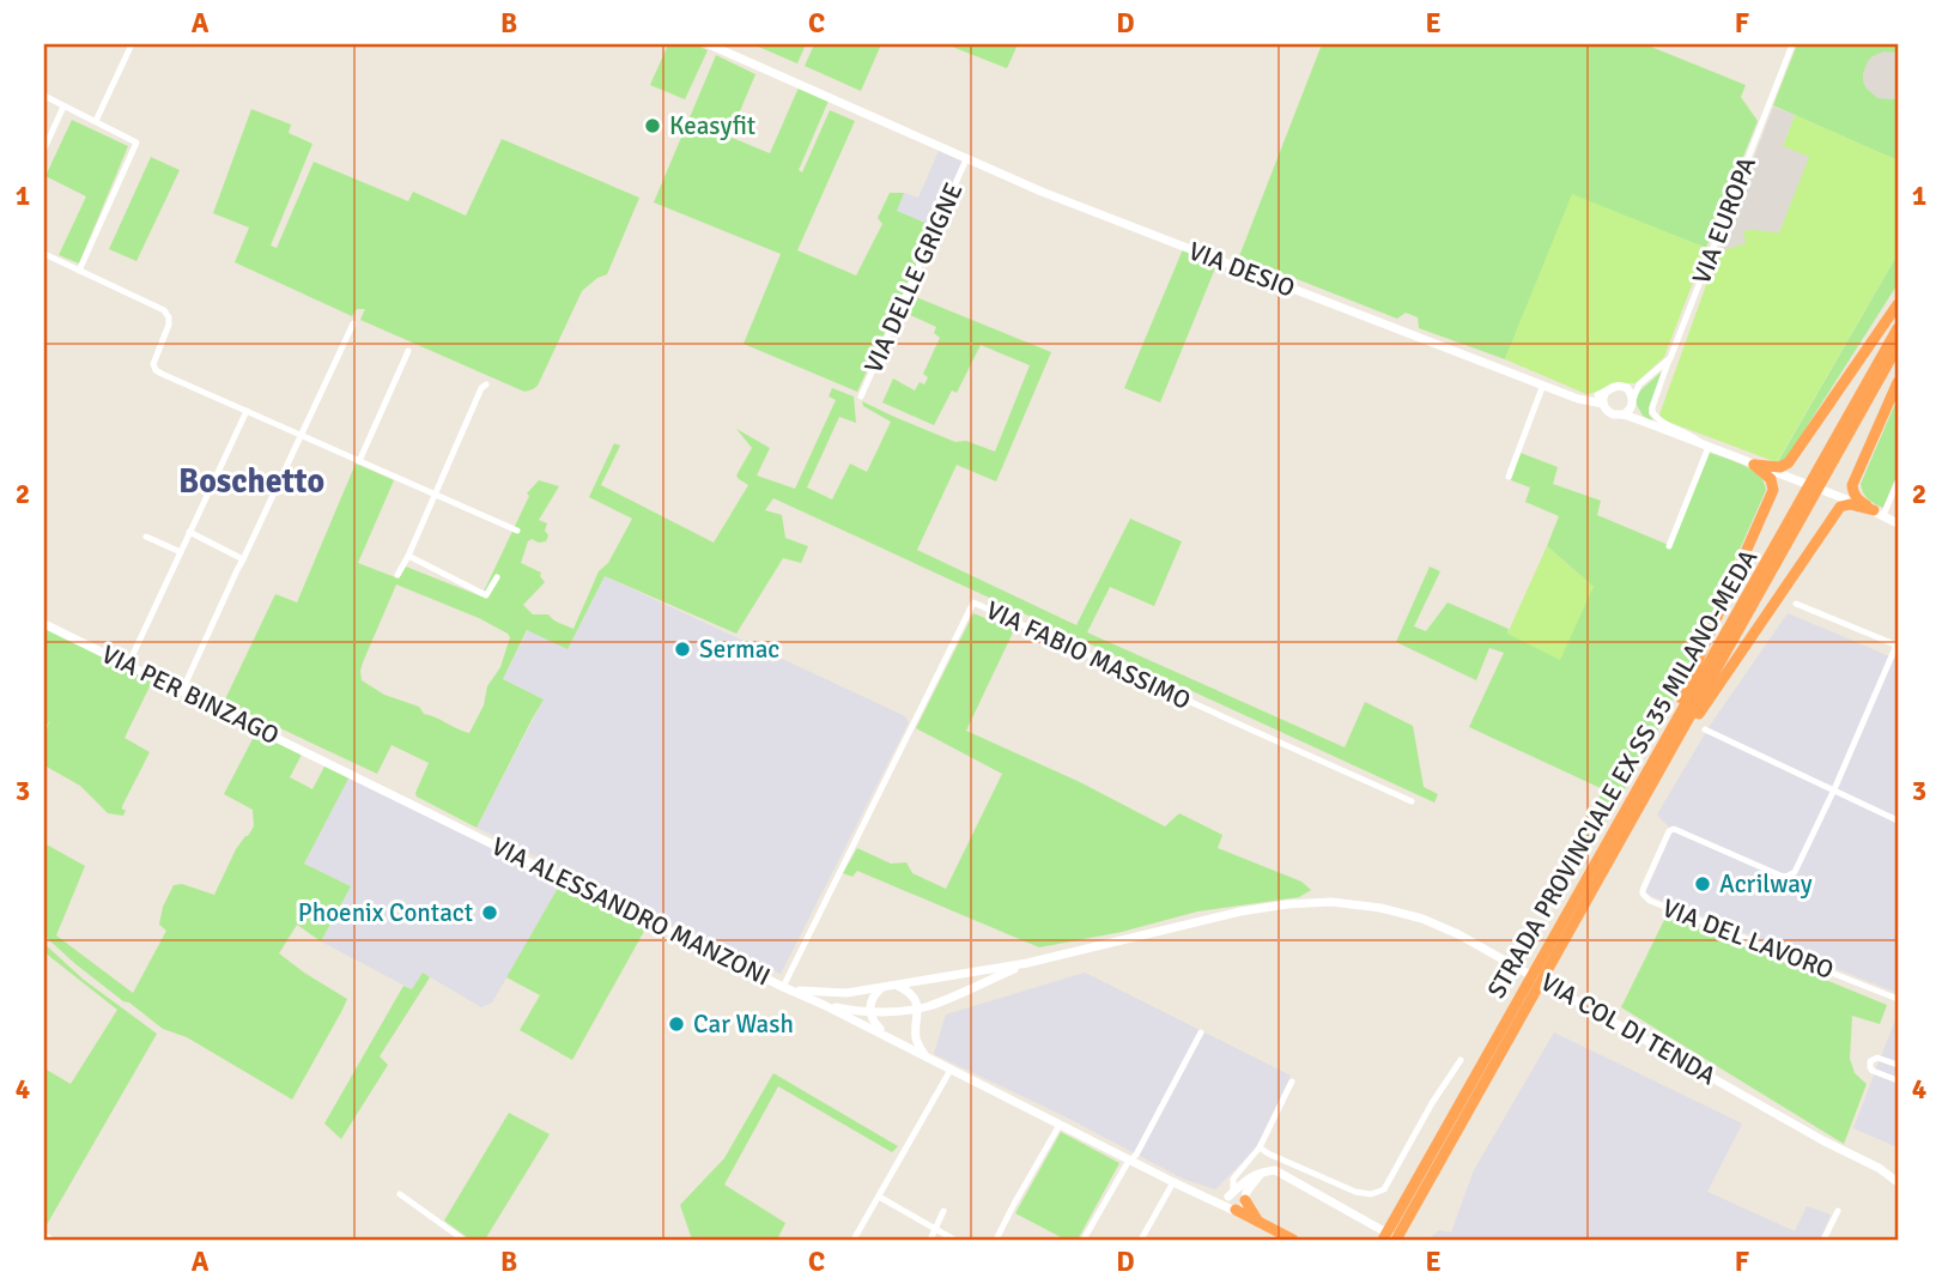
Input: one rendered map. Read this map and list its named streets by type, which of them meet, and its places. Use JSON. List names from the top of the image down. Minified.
{"streets":{"highway":["STRADA PROVINCIALE EX SS 35 MILANO-MEDA"],"main road":["VIA DESIO","VIA PER BINZAGO","VIA ALESSANDRO MANZONI","VIA COL DI TENDA"],"street":["VIA EUROPA","VIA DELLE GRIGNE","VIA FABIO MASSIMO","VIA DEL LAVORO"]},"crossings":[["VIA EUROPA","VIA DESIO"],["VIA DESIO","VIA DELLE GRIGNE"],["VIA FABIO MASSIMO","VIA ALESSANDRO MANZONI"],["VIA FABIO MASSIMO","VIA COL DI TENDA"],["VIA PER BINZAGO","VIA ALESSANDRO MANZONI"],["VIA ALESSANDRO MANZONI","VIA COL DI TENDA"]],"districts":["Boschetto"],"places":["Keasyfit","Sermac","Acrilway","Phoenix Contact","Car Wash"],"grid":{"columns":["A","B","C","D","E","F"],"rows":["1","2","3","4"]}}
